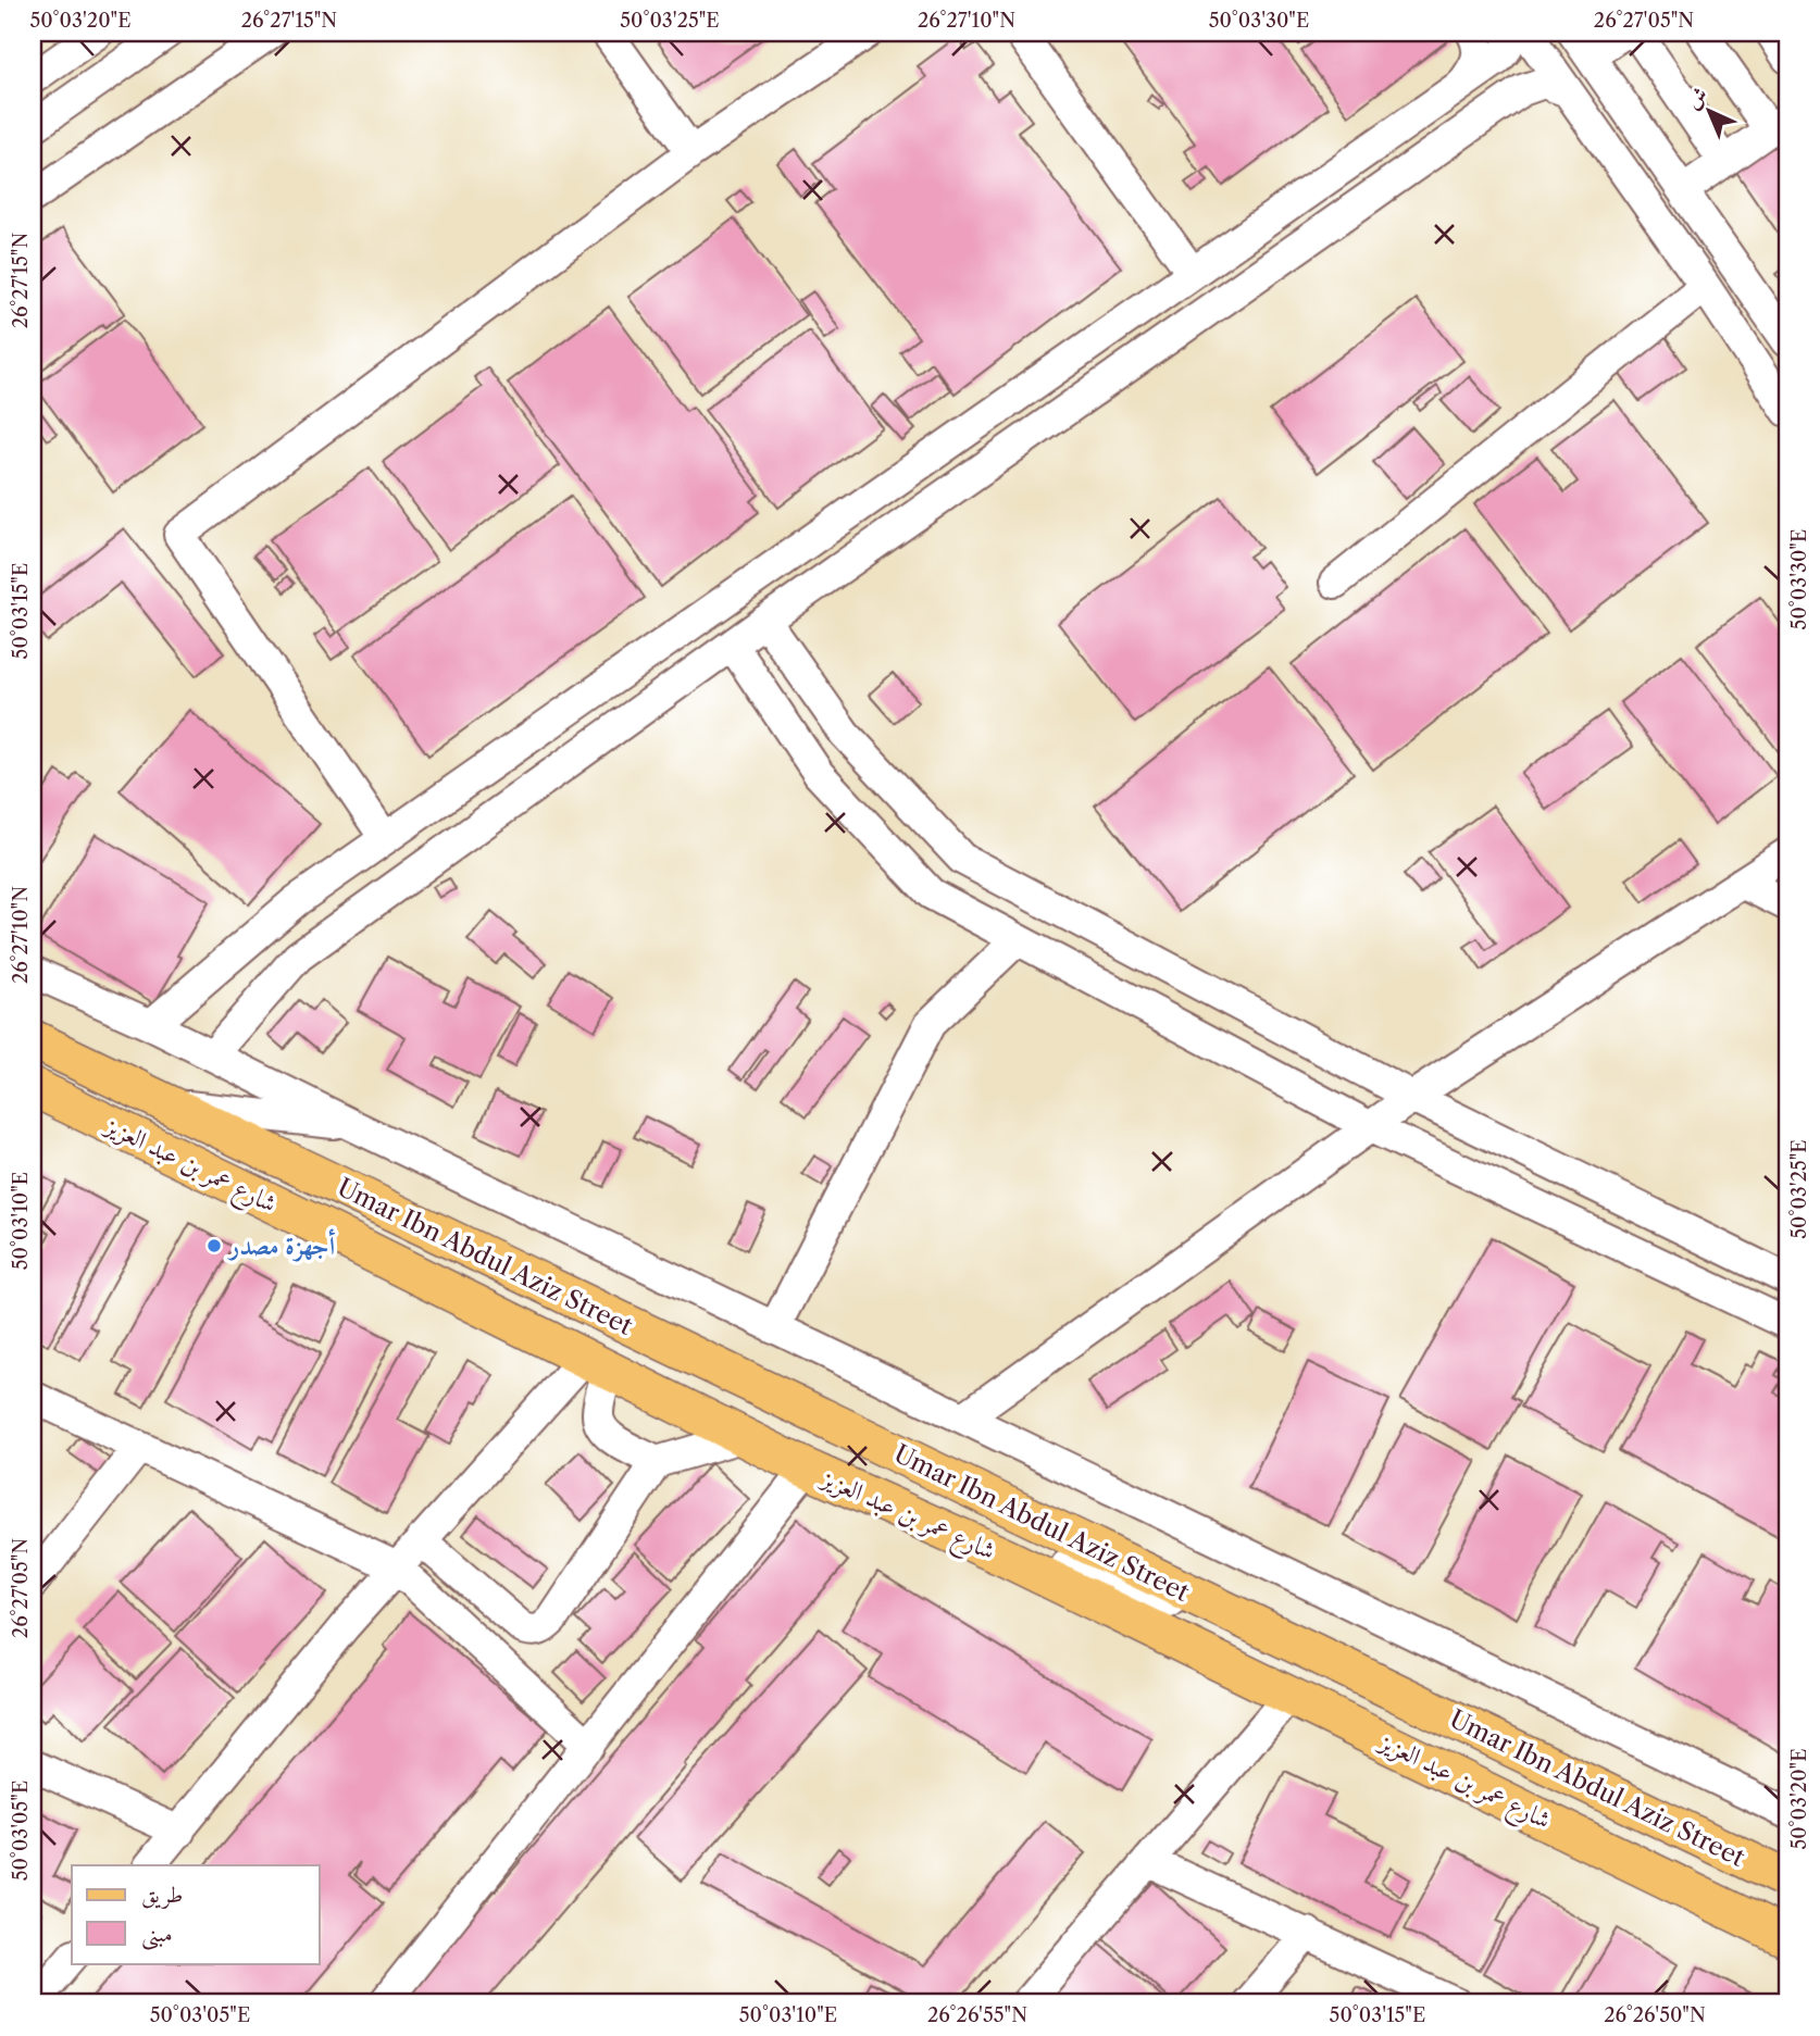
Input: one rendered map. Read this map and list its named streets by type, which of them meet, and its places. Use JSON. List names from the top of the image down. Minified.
{"streets":{"main road":["شارع عمر بن عبد العزيز","Umar Ibn Abdul Aziz Street"]},"crossings":[["شارع عمر بن عبد العزيز","Umar Ibn Abdul Aziz Street"]],"places":["أجهزة مصدر"],"legend":["طريق","مبنى"],"north":"top left","coordinates":["50°03'20\"E","26°27'15\"N","50°03'25\"E","26°27'10\"N","50°03'30\"E","26°27'05\"N","50°03'15\"E","50°03'10\"E","50°03'05\"E","26°26'55\"N","26°26'50\"N"]}
